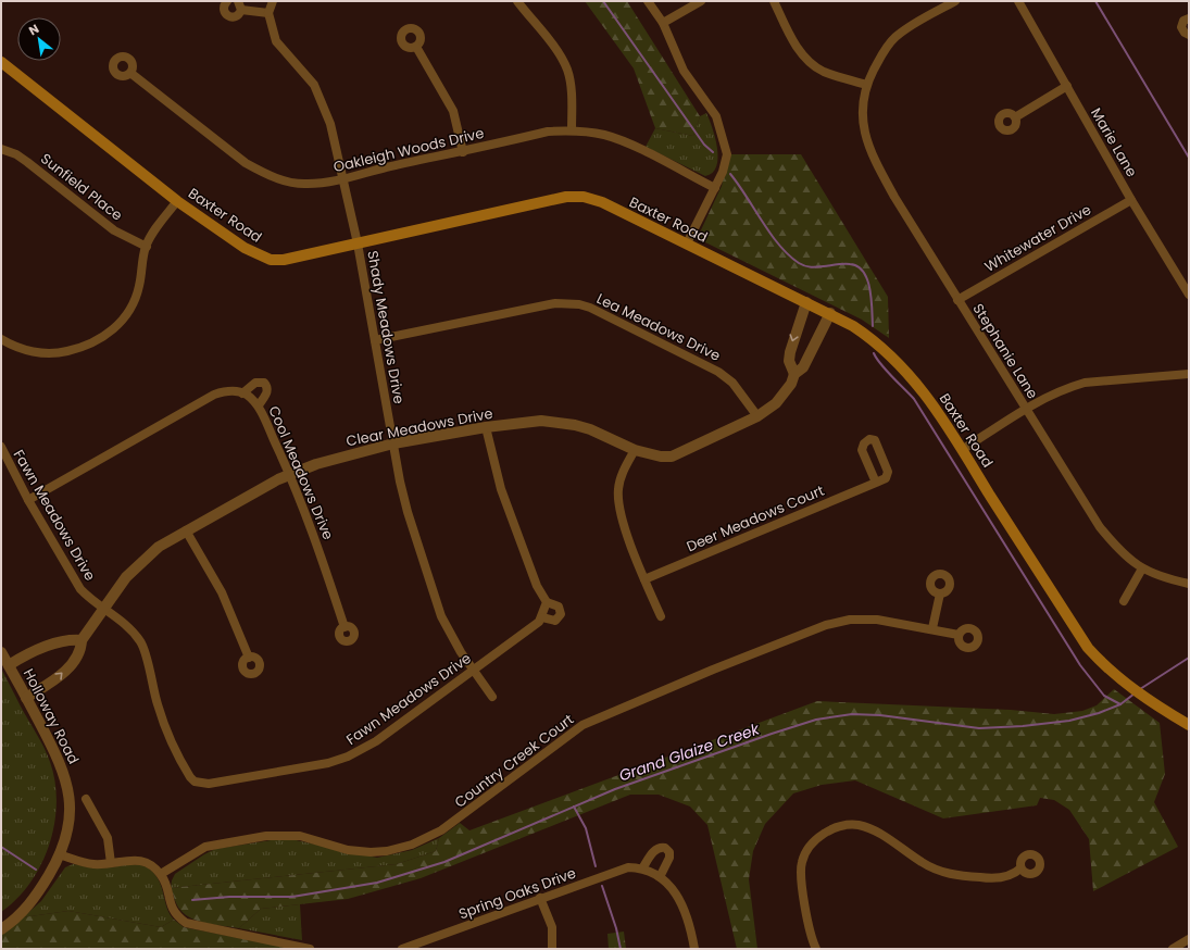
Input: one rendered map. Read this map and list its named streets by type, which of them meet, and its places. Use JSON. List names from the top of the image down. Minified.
{"streets":{"main road":["Baxter Road"],"street":["Marie Lane","Oakleigh Woods Drive","Sunfield Place","Whitewater Drive","Shady Meadows Drive","Lea Meadows Drive","Stephanie Lane","Clear Meadows Drive","Cool Meadows Drive","Fawn Meadows Drive","Deer Meadows Court","Holloway Road","Country Creek Court","Spring Oaks Drive"]},"crossings":[["Marie Lane","Whitewater Drive"],["Oakleigh Woods Drive","Shady Meadows Drive"],["Baxter Road","Shady Meadows Drive"],["Baxter Road","Clear Meadows Drive"],["Whitewater Drive","Stephanie Lane"],["Shady Meadows Drive","Lea Meadows Drive"],["Shady Meadows Drive","Clear Meadows Drive"],["Shady Meadows Drive","Fawn Meadows Drive"],["Lea Meadows Drive","Clear Meadows Drive"],["Clear Meadows Drive","Cool Meadows Drive"],["Clear Meadows Drive","Fawn Meadows Drive"],["Clear Meadows Drive","Holloway Road"]],"water":["Grand Glaize Creek"],"north":"top left"}
